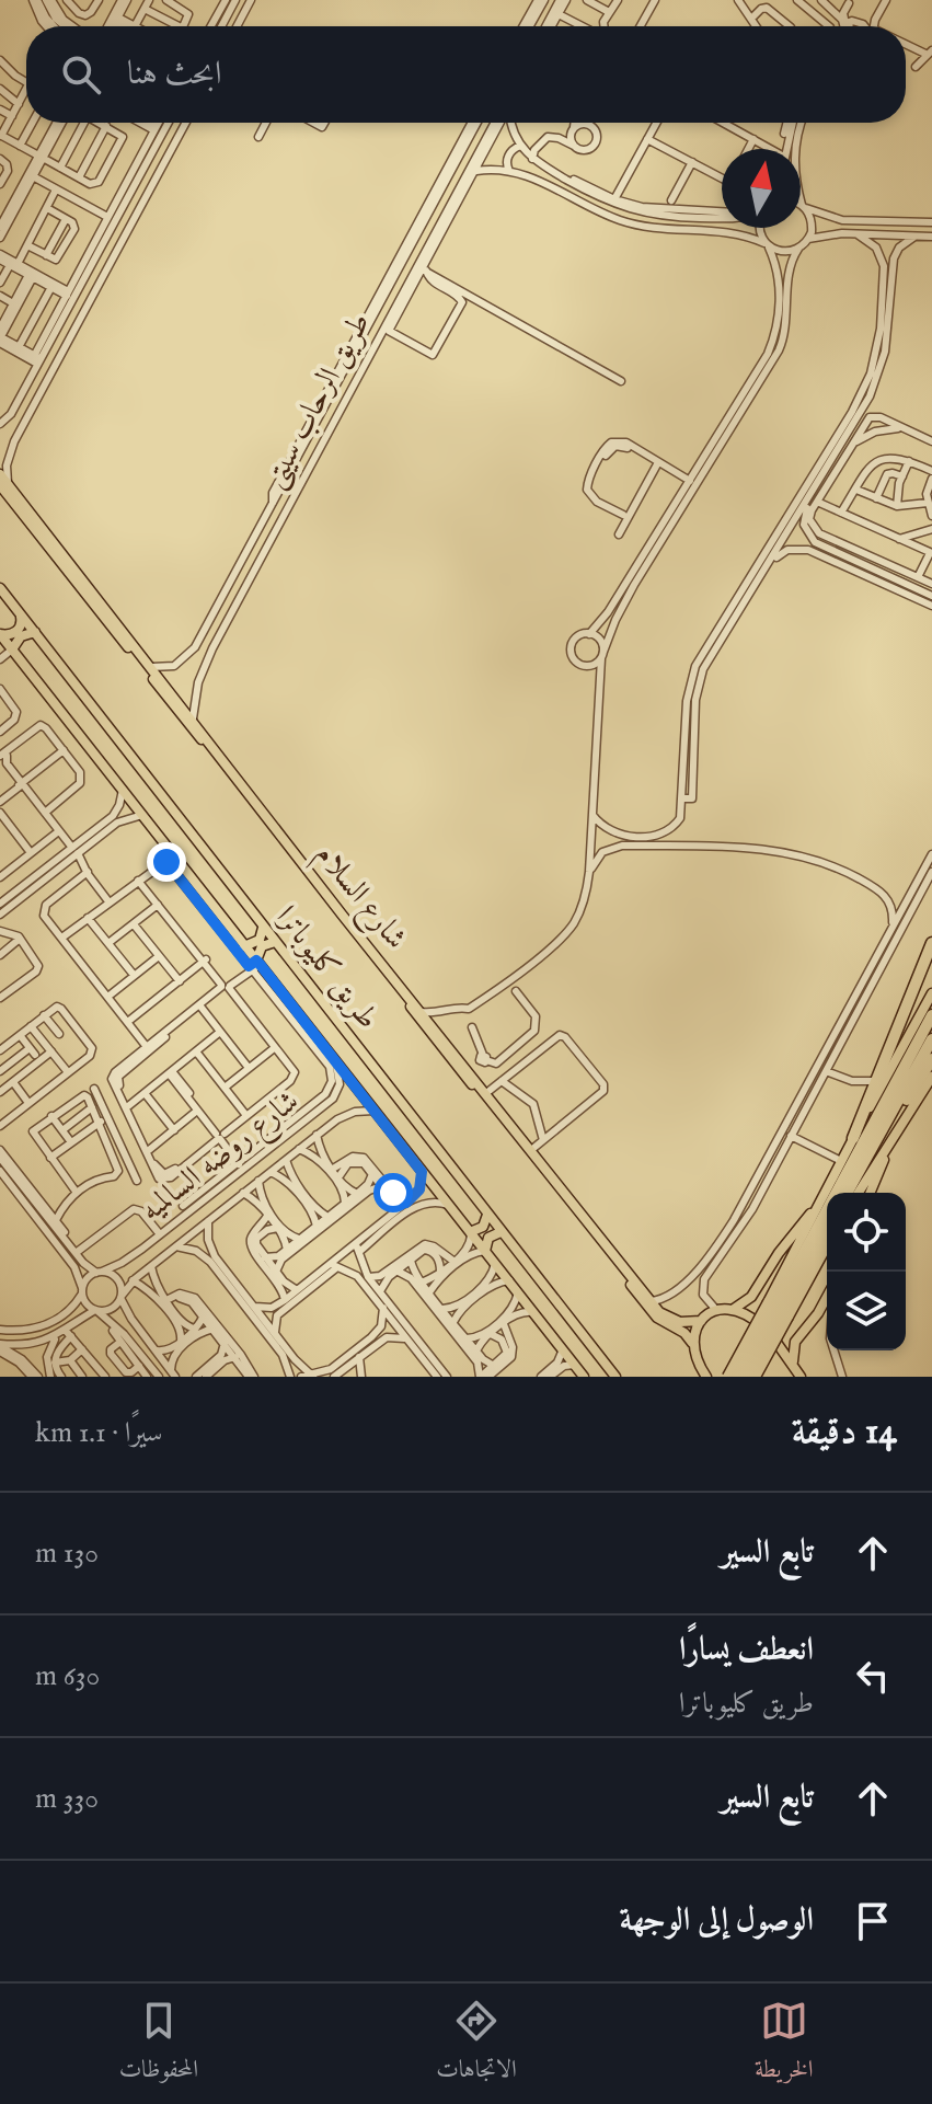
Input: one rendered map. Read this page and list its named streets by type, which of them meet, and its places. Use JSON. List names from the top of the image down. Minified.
{"streets":{"main road":["شارع السلام","طريق كليوباترا"],"street":["طريق الرحاب سيتى","شارع روضه السالميه"]},"crossings":[["طريق الرحاب سيتى","شارع السلام"],["طريق كليوباترا","شارع روضه السالميه"]],"north":"top","page":{"search":"ابحث هنا","heading":["14 دقيقة","سيرًا · 1.1 km"],"list":[["تابع السير","130 m"],["انعطف يسارًا","طريق كليوباترا","630 m"],["تابع السير","330 m"],"الوصول إلى الوجهة"],"nav":["الخريطة","الاتجاهات","المحفوظات"]}}
